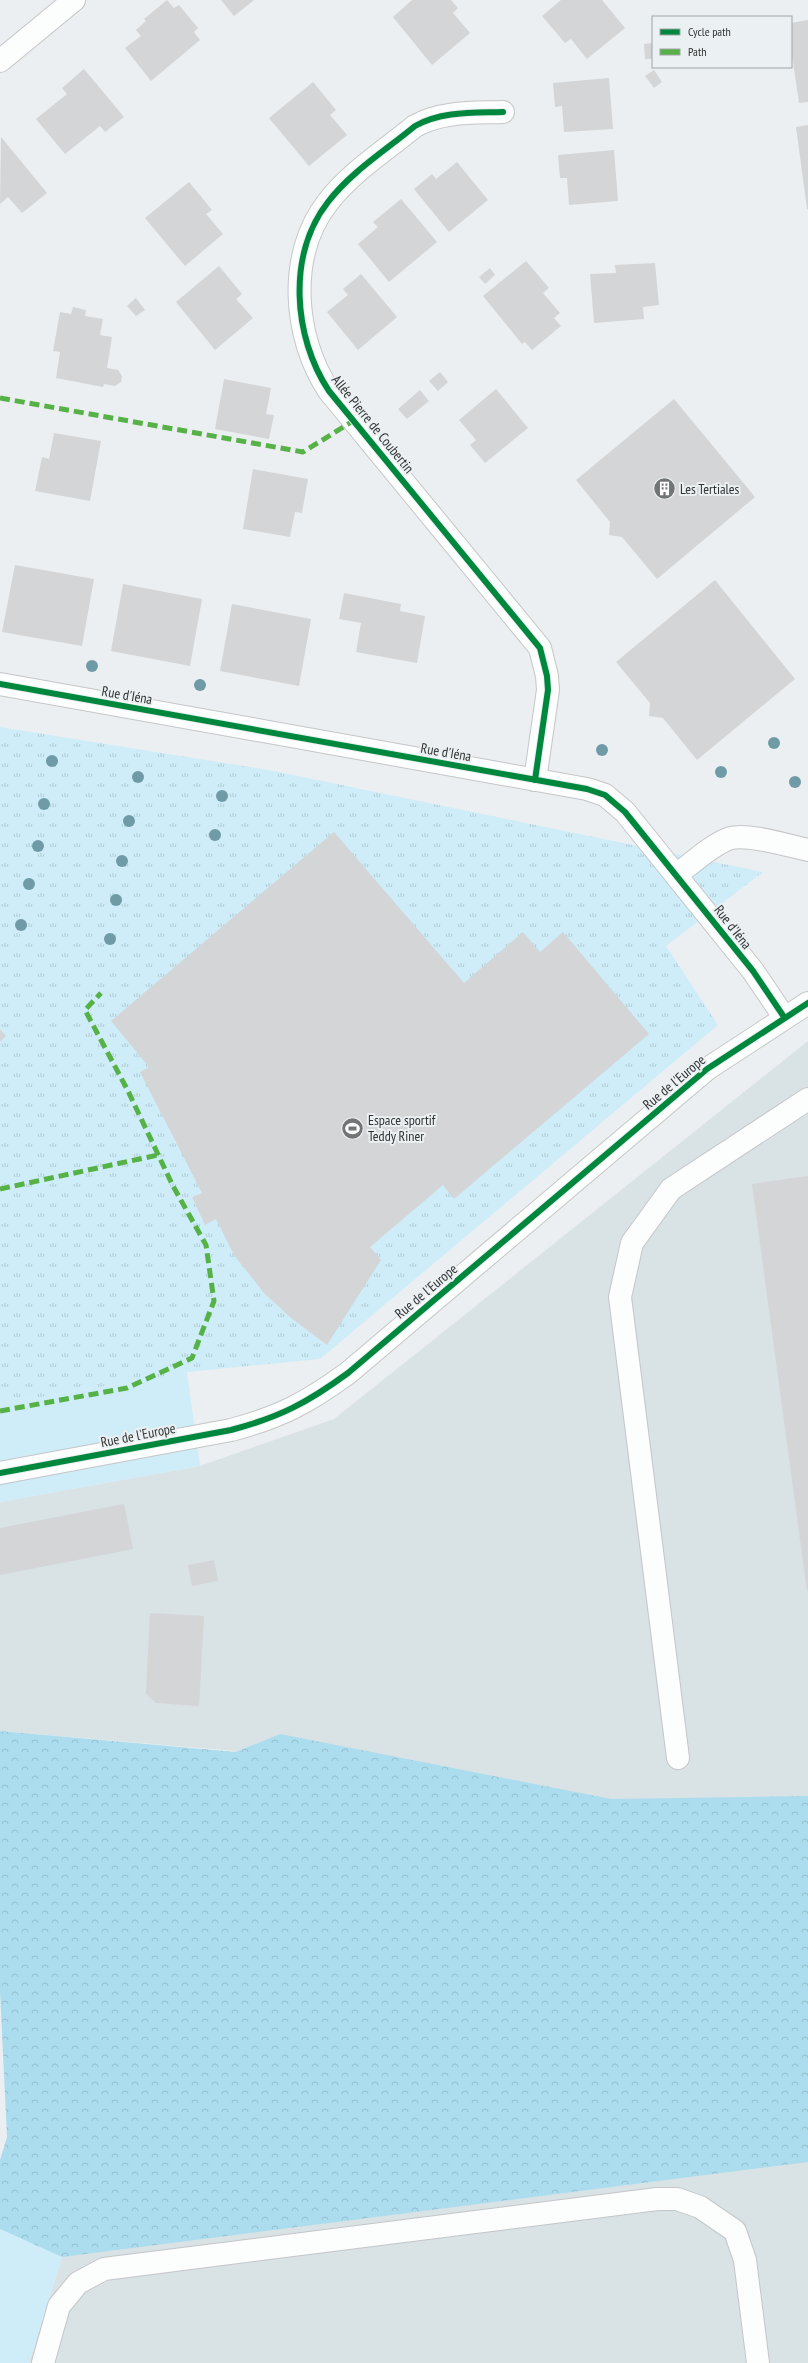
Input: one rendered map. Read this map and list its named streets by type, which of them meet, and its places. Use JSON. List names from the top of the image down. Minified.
{"streets":{"street":["Allée Pierre de Coubertin","Rue d'Iéna","Rue de l'Europe"]},"crossings":[["Allée Pierre de Coubertin","Rue d'Iéna"],["Rue d'Iéna","Rue de l'Europe"]],"places":{"building":["Les Tertiales"],"sports":["Espace sportif Teddy Riner"]},"legend":["Cycle path","Path"]}
